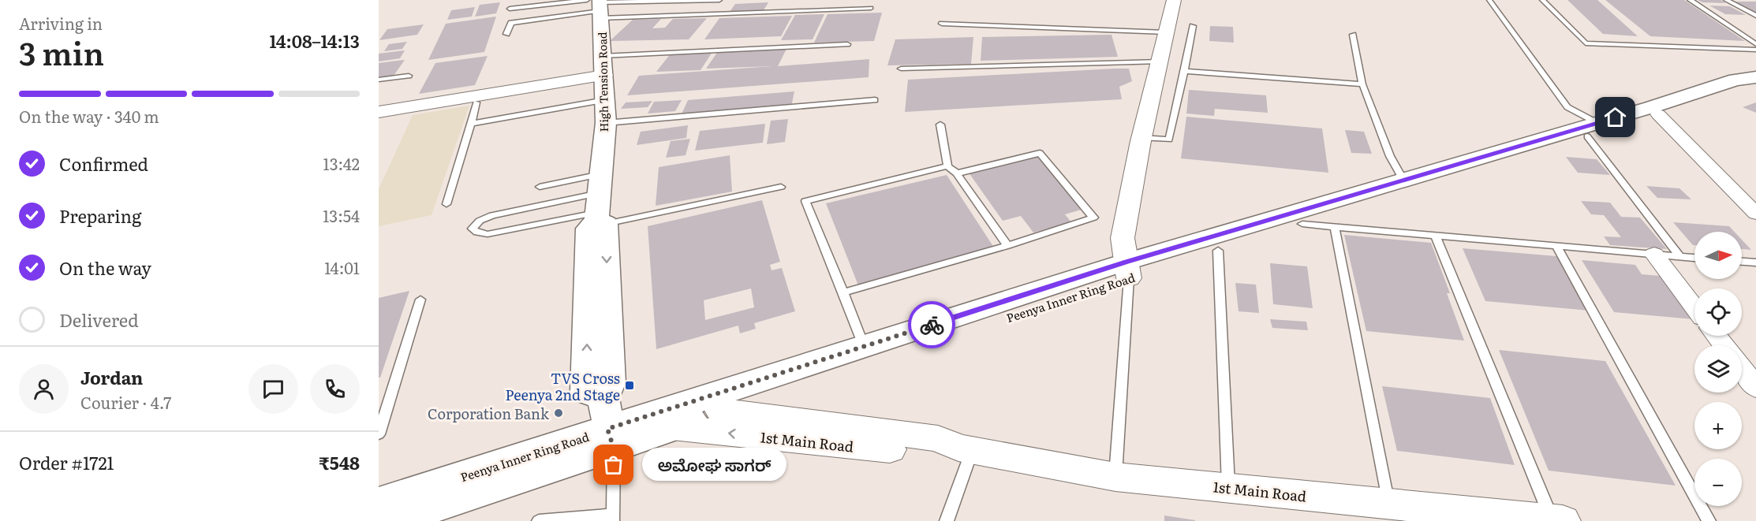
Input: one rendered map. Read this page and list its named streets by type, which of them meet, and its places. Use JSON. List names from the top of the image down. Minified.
{"streets":{"main road":["High Tension Road","Peenya Inner Ring Road"],"street":["1st Main Road"]},"crossings":[["High Tension Road","Peenya Inner Ring Road"],["Peenya Inner Ring Road","1st Main Road"]],"places":{"transit":["TVS Cross Peenya 2nd Stage"],"other":["Corporation Bank","ಅಮೋಘ ಸಾಗರ್"]},"north":"right","page":{"heading":["3 min","Arriving in","14:08–14:13"],"panel":["Jordan","Courier · 4.7","Order #1721","₹548"],"bar":"On the way · 340 m","list":[["Confirmed","13:42"],["Preparing","13:54"],["On the way","14:01"],"Delivered"],"map_buttons":["+","−"],"bubble":"ಅಮೋಘ ಸಾಗರ್"}}
